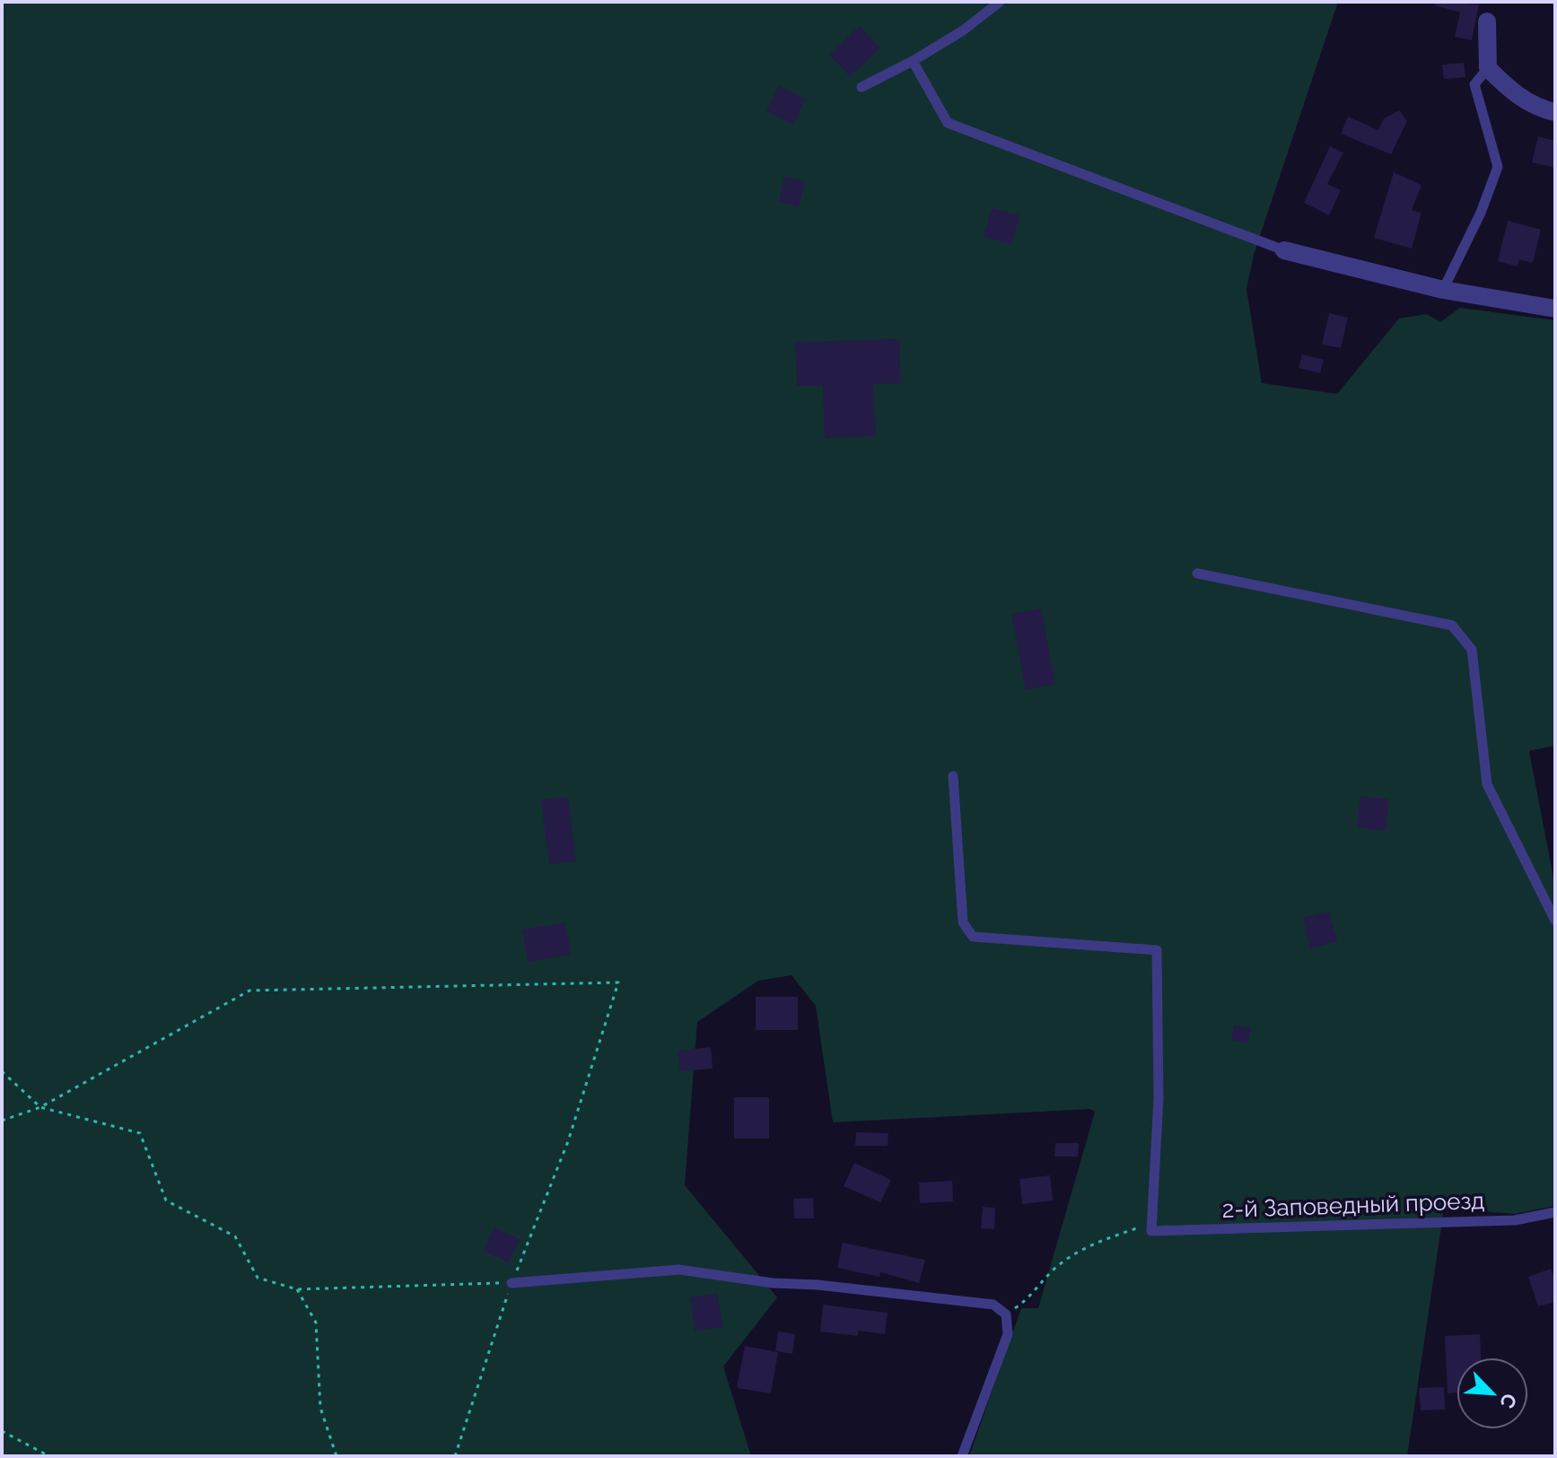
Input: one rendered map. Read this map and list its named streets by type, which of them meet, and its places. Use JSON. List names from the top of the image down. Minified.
{"streets":{"lane":["2-й Заповедный проезд"]},"north":"bottom right"}
